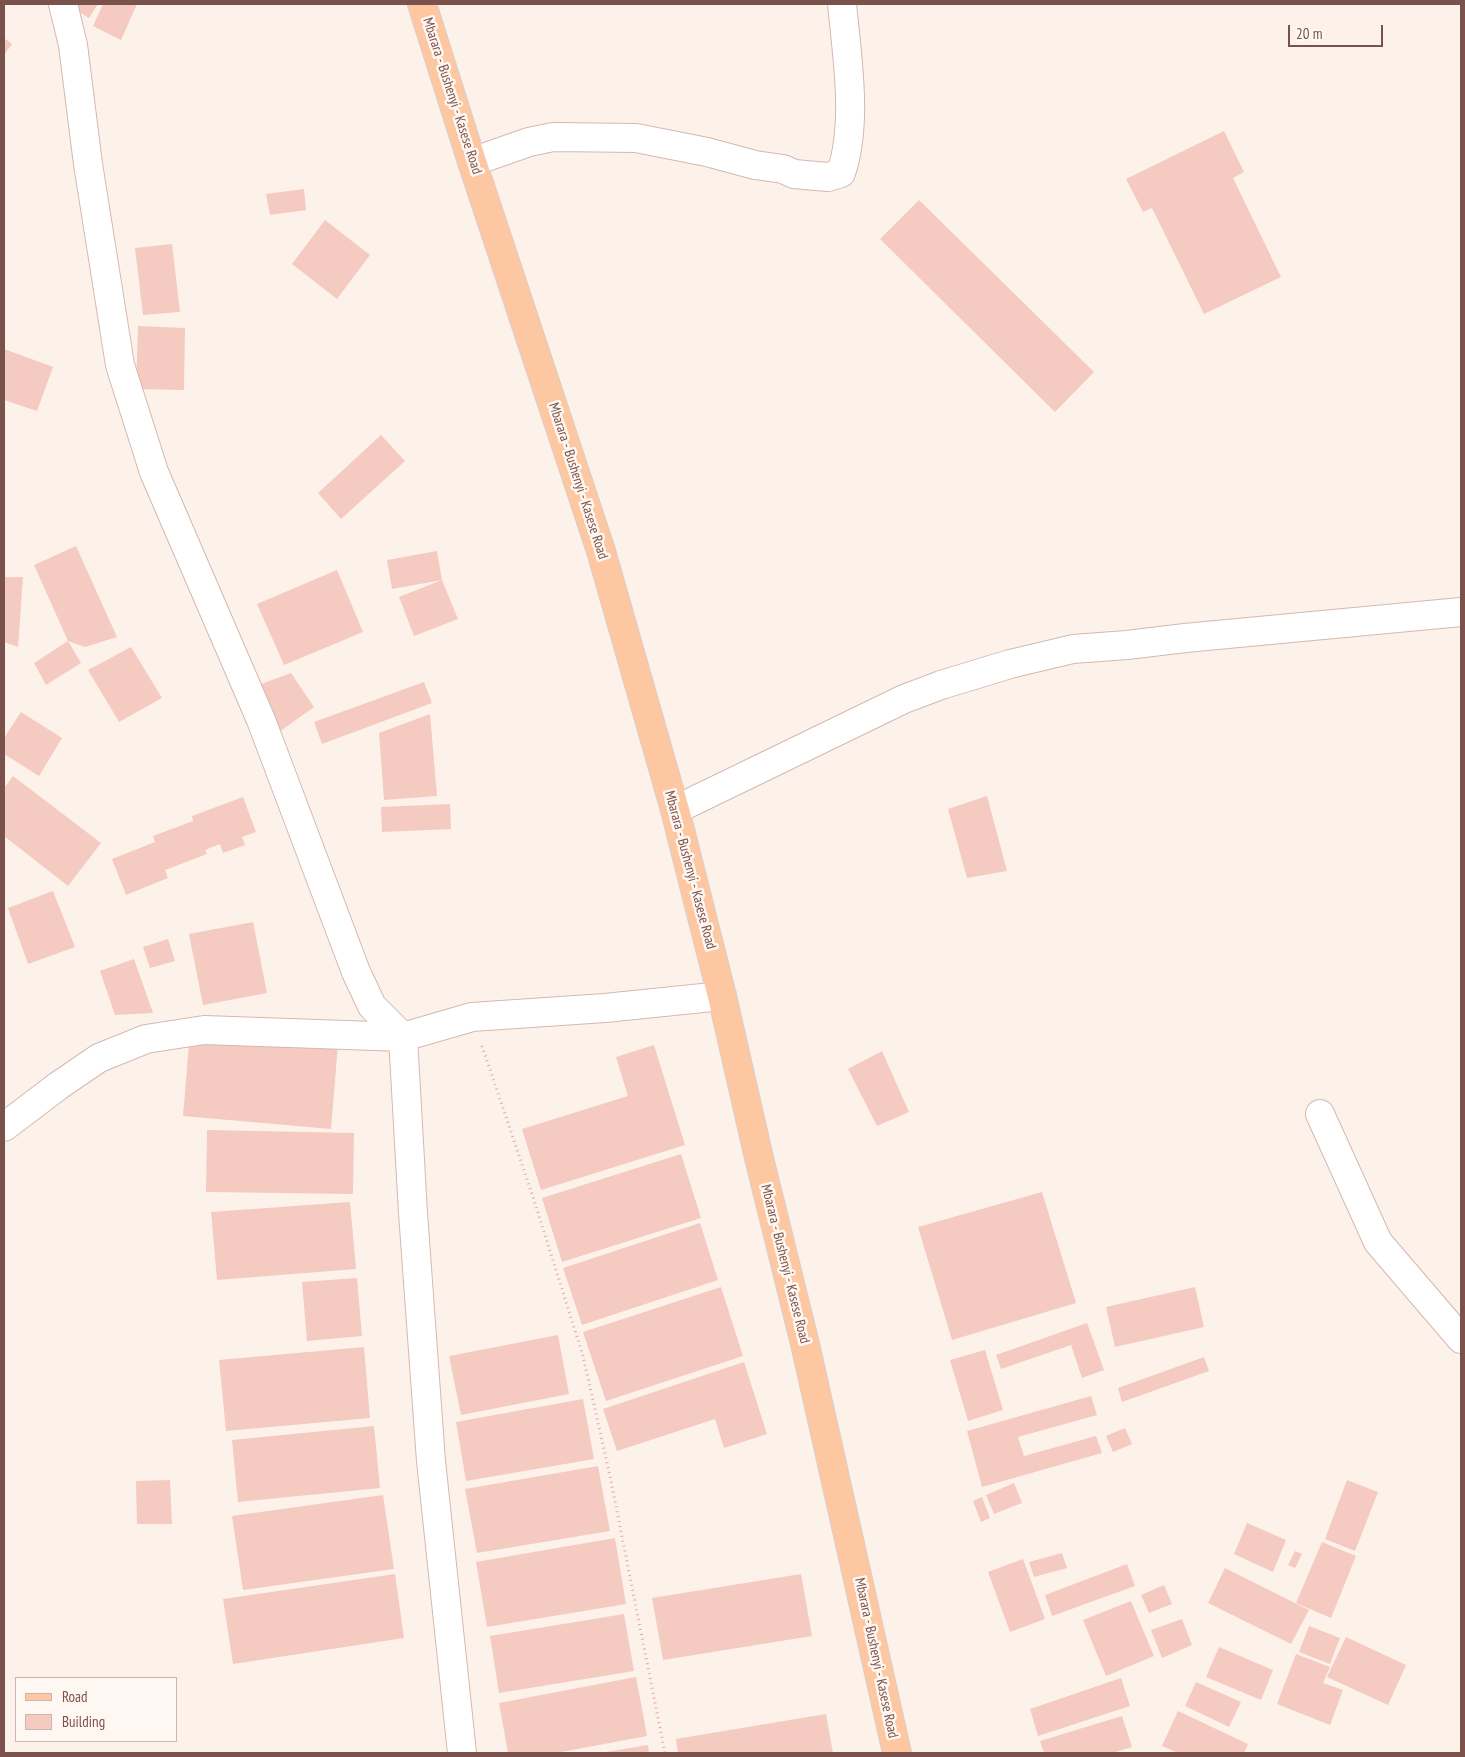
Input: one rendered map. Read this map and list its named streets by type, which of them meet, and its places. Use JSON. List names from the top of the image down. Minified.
{"streets":{"main road":["Mbarara - Bushenyi - Kasese Road"]},"legend":["Road","Building"],"scale_bar":"20 m"}
